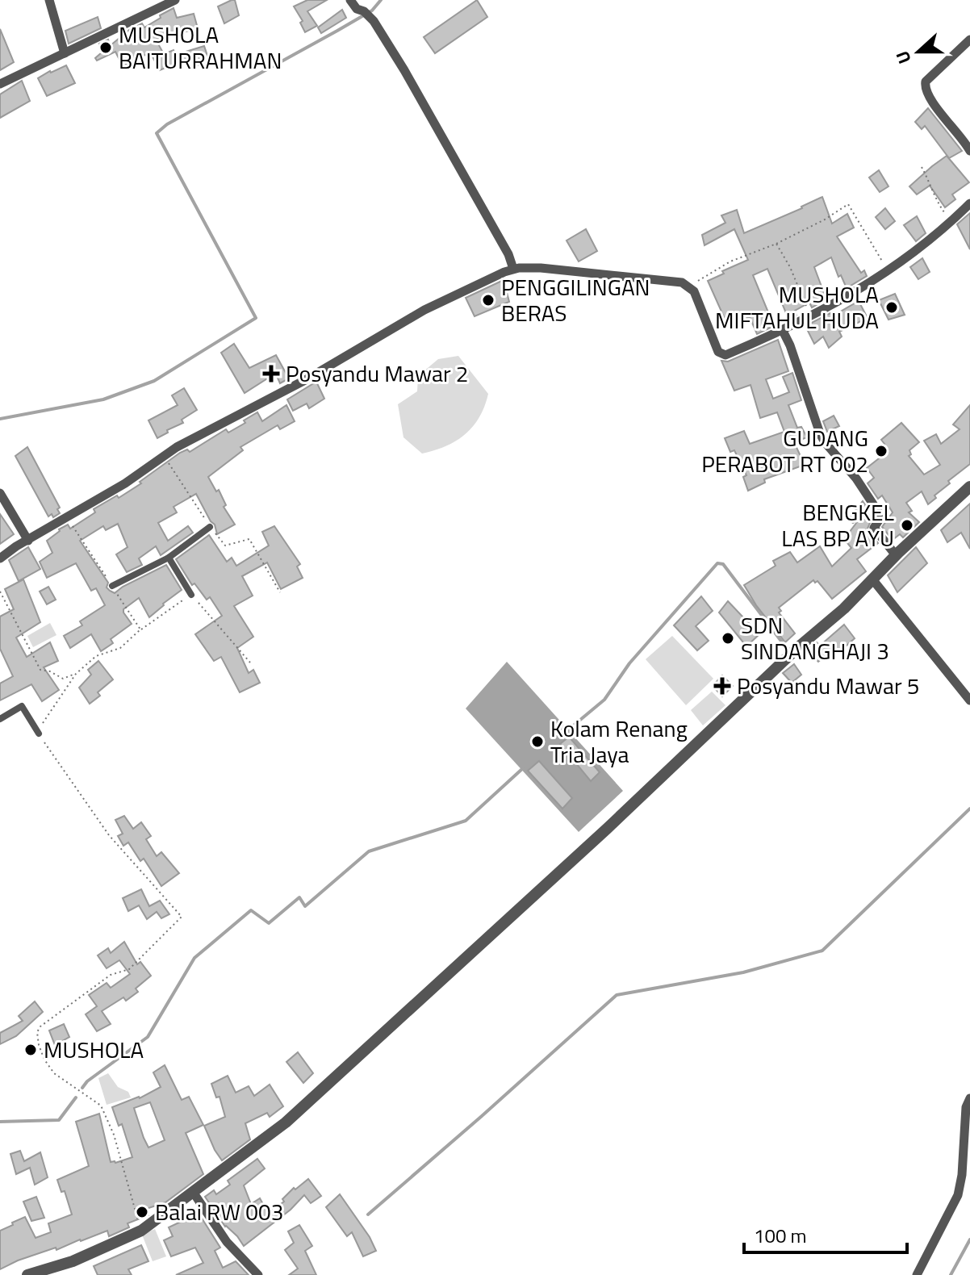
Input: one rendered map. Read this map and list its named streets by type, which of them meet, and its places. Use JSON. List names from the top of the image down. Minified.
{"places":{"other":["MUSHOLA BAITURRAHMAN","PENGGILINGAN BERAS","MUSHOLA MIFTAHUL HUDA","GUDANG PERABOT RT 002","BENGKEL LAS BP AYU","SDN SINDANGHAJI 3","Kolam Renang Tria Jaya","MUSHOLA","Balai RW 003"],"health":["Posyandu Mawar 2","Posyandu Mawar 5"]},"scale_bar":"100 m","north":"left"}
